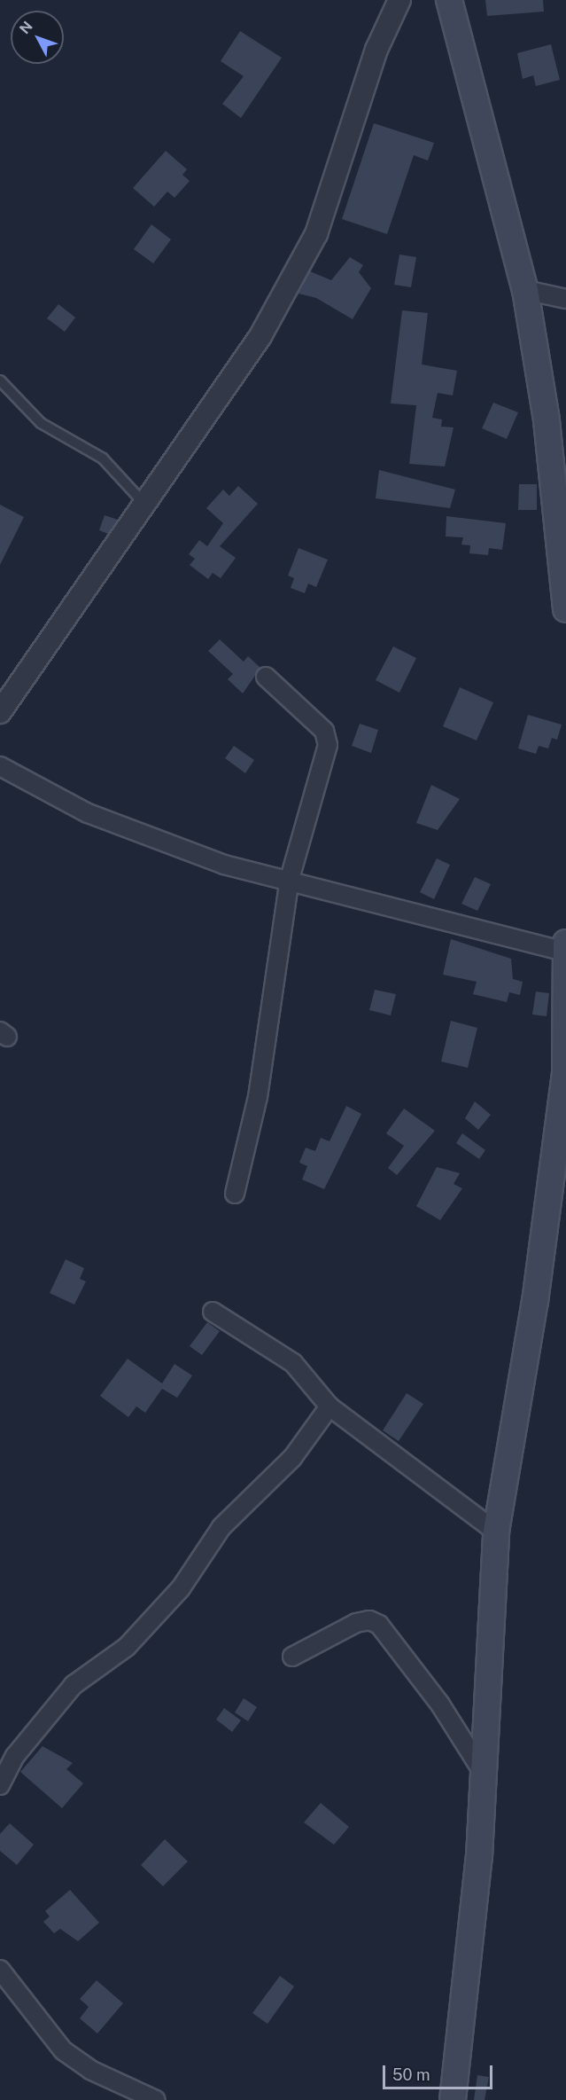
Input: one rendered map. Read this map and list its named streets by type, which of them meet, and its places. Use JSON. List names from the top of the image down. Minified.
{"scale_bar":"50 m","north":"top left"}
